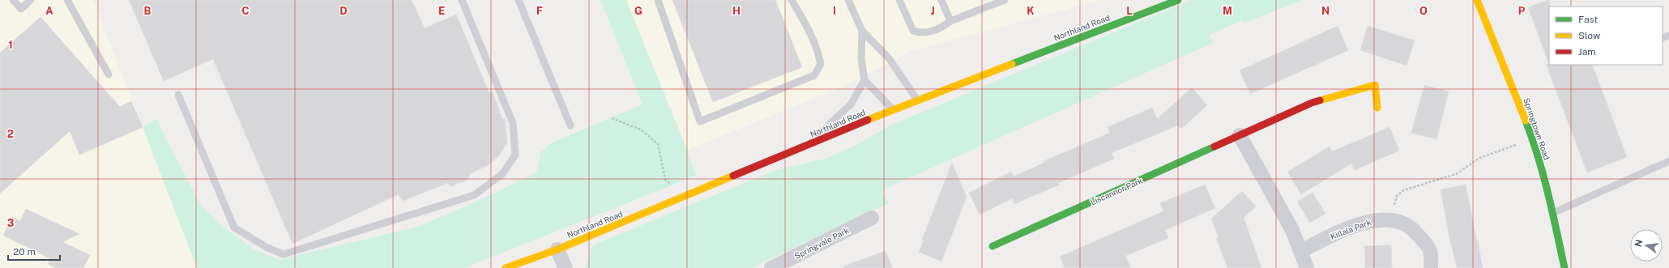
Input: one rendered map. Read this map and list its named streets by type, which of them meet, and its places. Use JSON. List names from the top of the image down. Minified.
{"streets":{"main road":["Northland Road","Springtown Road","Liscannor Park"],"street":["Killala Park","Springvale Park"]},"legend":["Fast","Slow","Jam"],"scale_bar":"20 m","north":"left","grid":{"columns":["A","B","C","D","E","F","G","H","I","J","K","L","M","N","O","P"],"rows":["1","2","3"]}}
